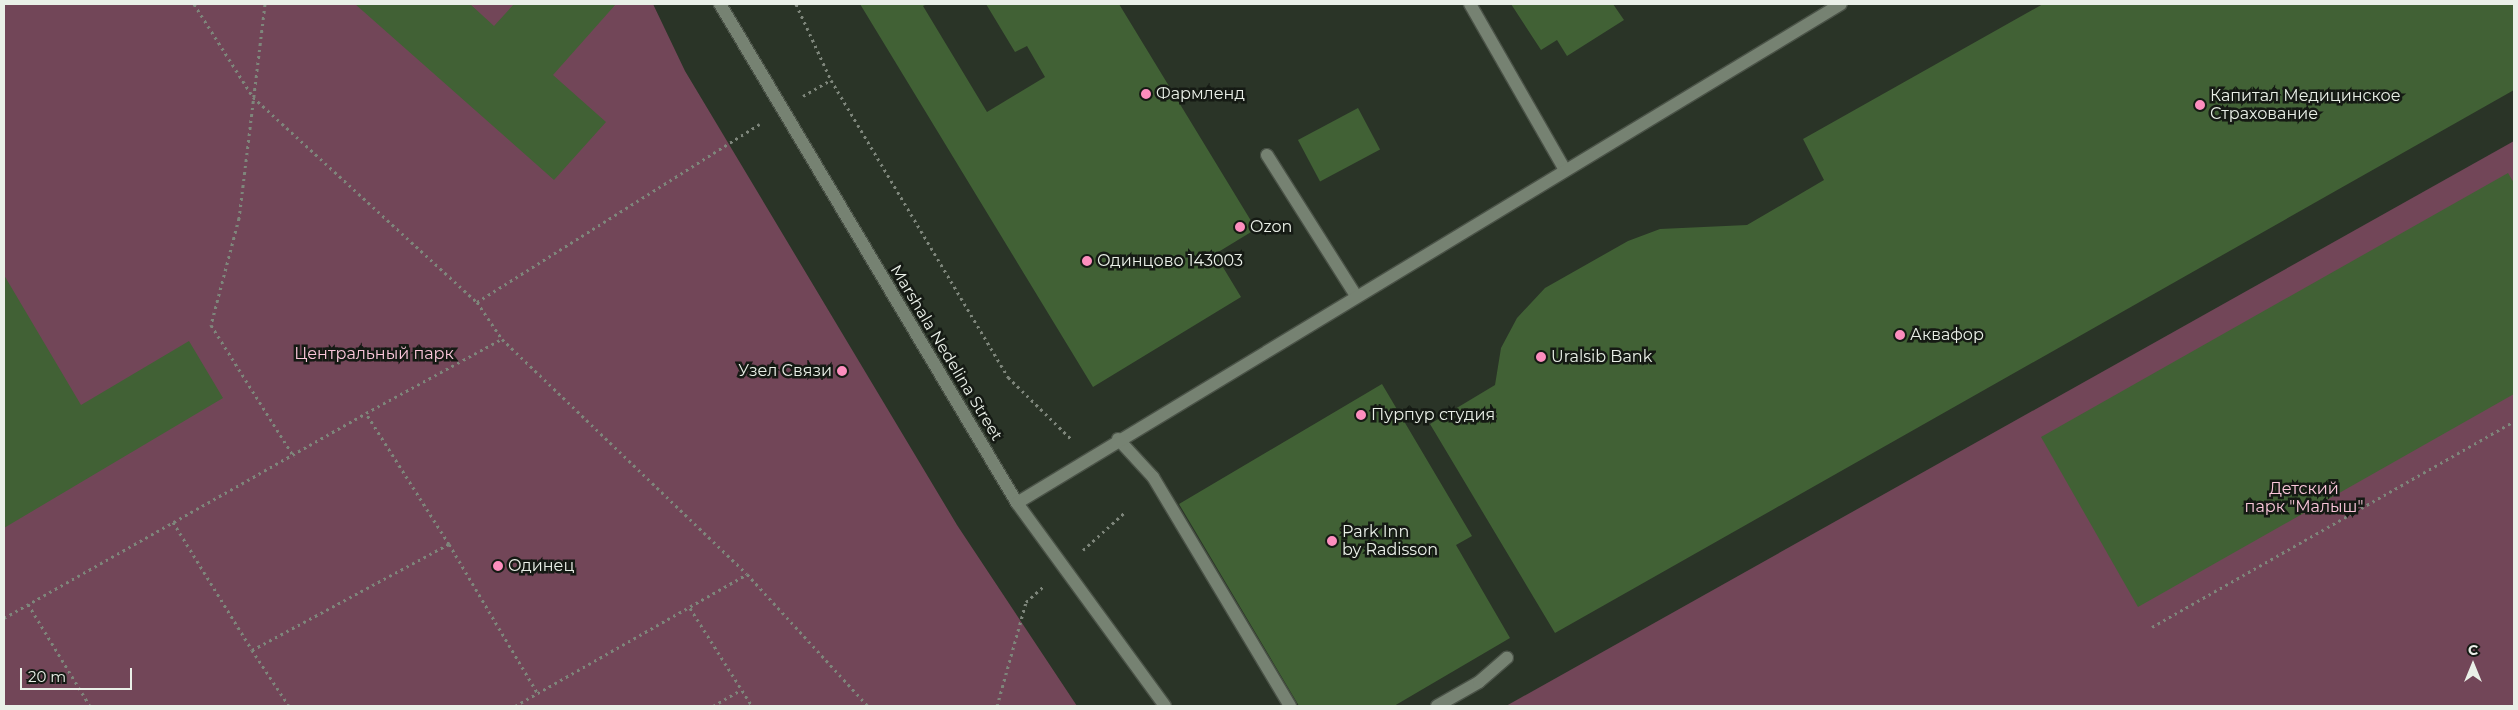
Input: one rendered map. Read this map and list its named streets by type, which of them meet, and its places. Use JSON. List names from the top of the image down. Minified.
{"streets":{"street":["Marshala Nedelina Street"]},"parks":["Центральный парк","Детский парк \"Малыш\""],"places":["Фармленд","Капитал Медицинское Страхование","Ozon","Одинцово 143003","Аквафор","Uralsib Bank","Узел Связи","Пурпур студия","Park Inn by Radisson","Одинец"],"scale_bar":"20 m","north":"top"}
